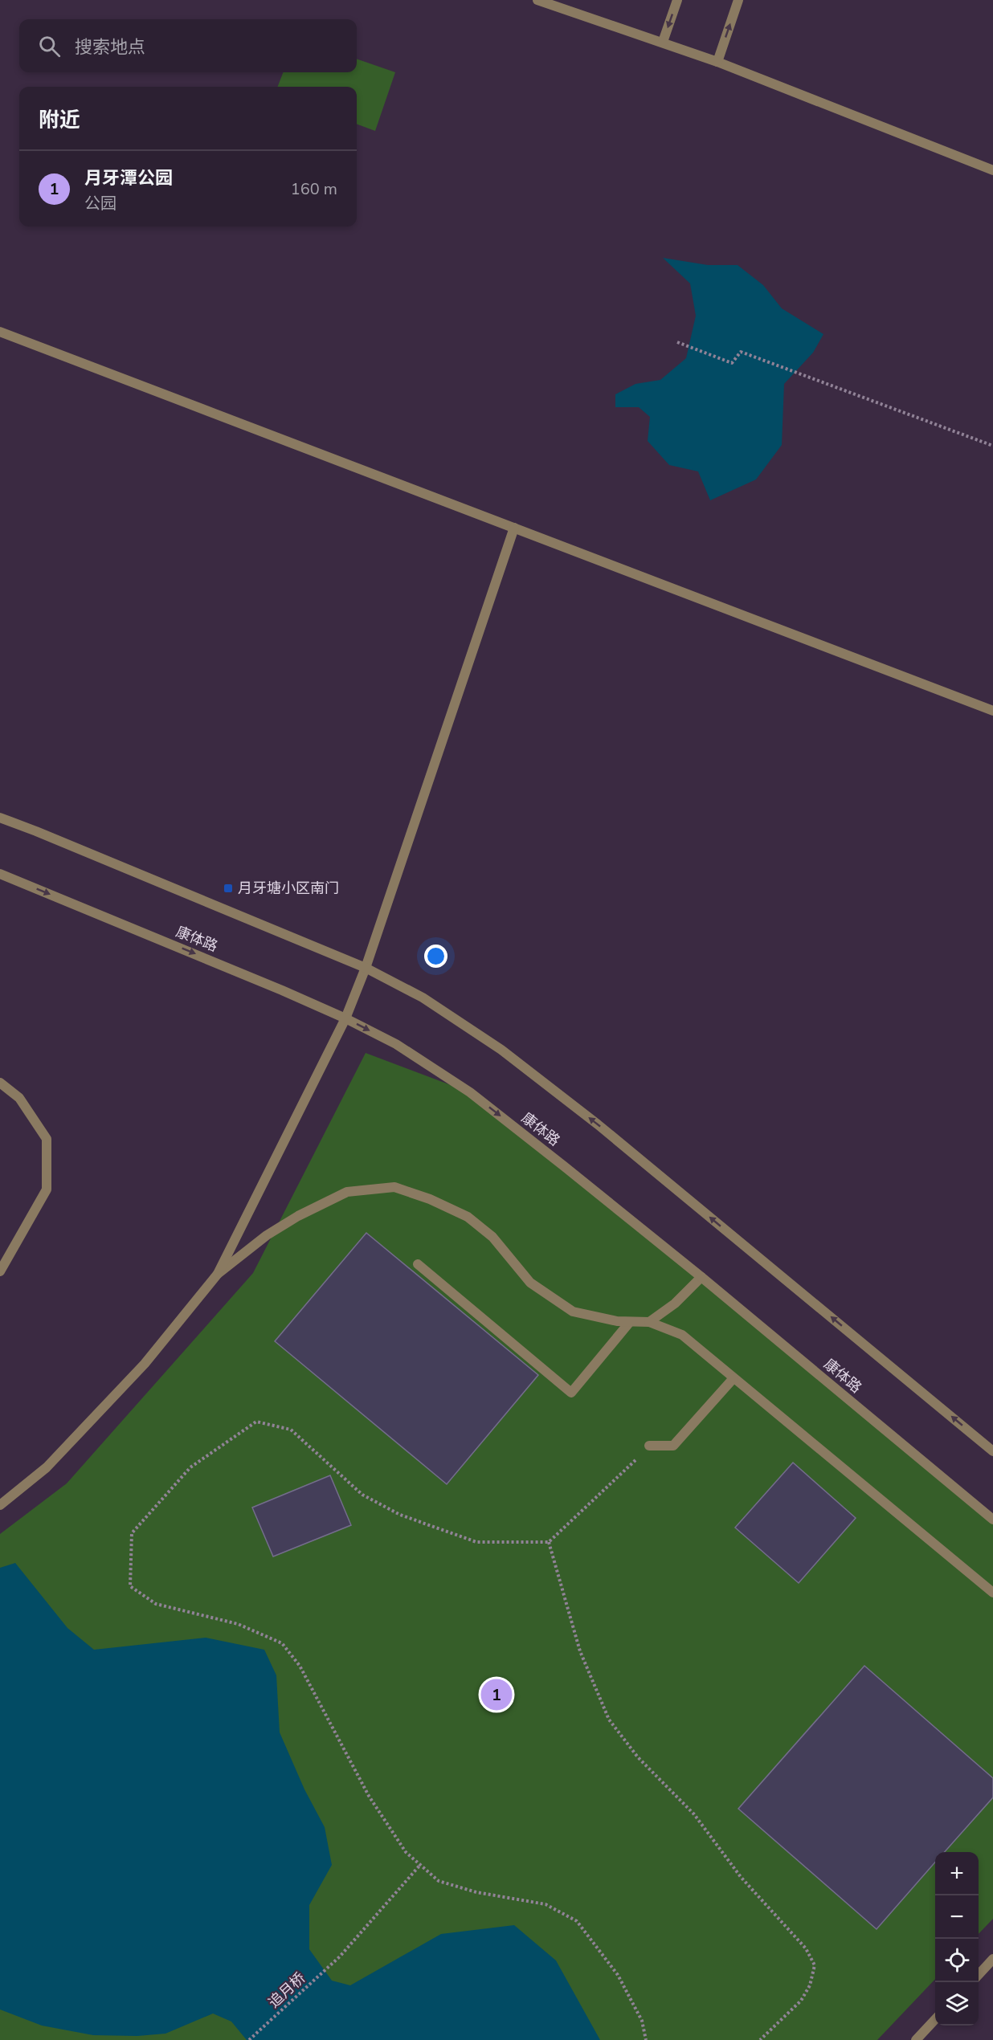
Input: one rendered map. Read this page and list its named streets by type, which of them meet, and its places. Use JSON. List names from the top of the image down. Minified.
{"streets":{"street":["康体路"],"path":["追月桥"]},"places":{"transit":["月牙塘小区南门"]},"page":{"search":"搜索地点","heading":"附近","list":[{"mark":"1","name":"月牙潭公园","note":"公园","value":"160 m"}],"pins":"1","map_buttons":["+","−"]}}
